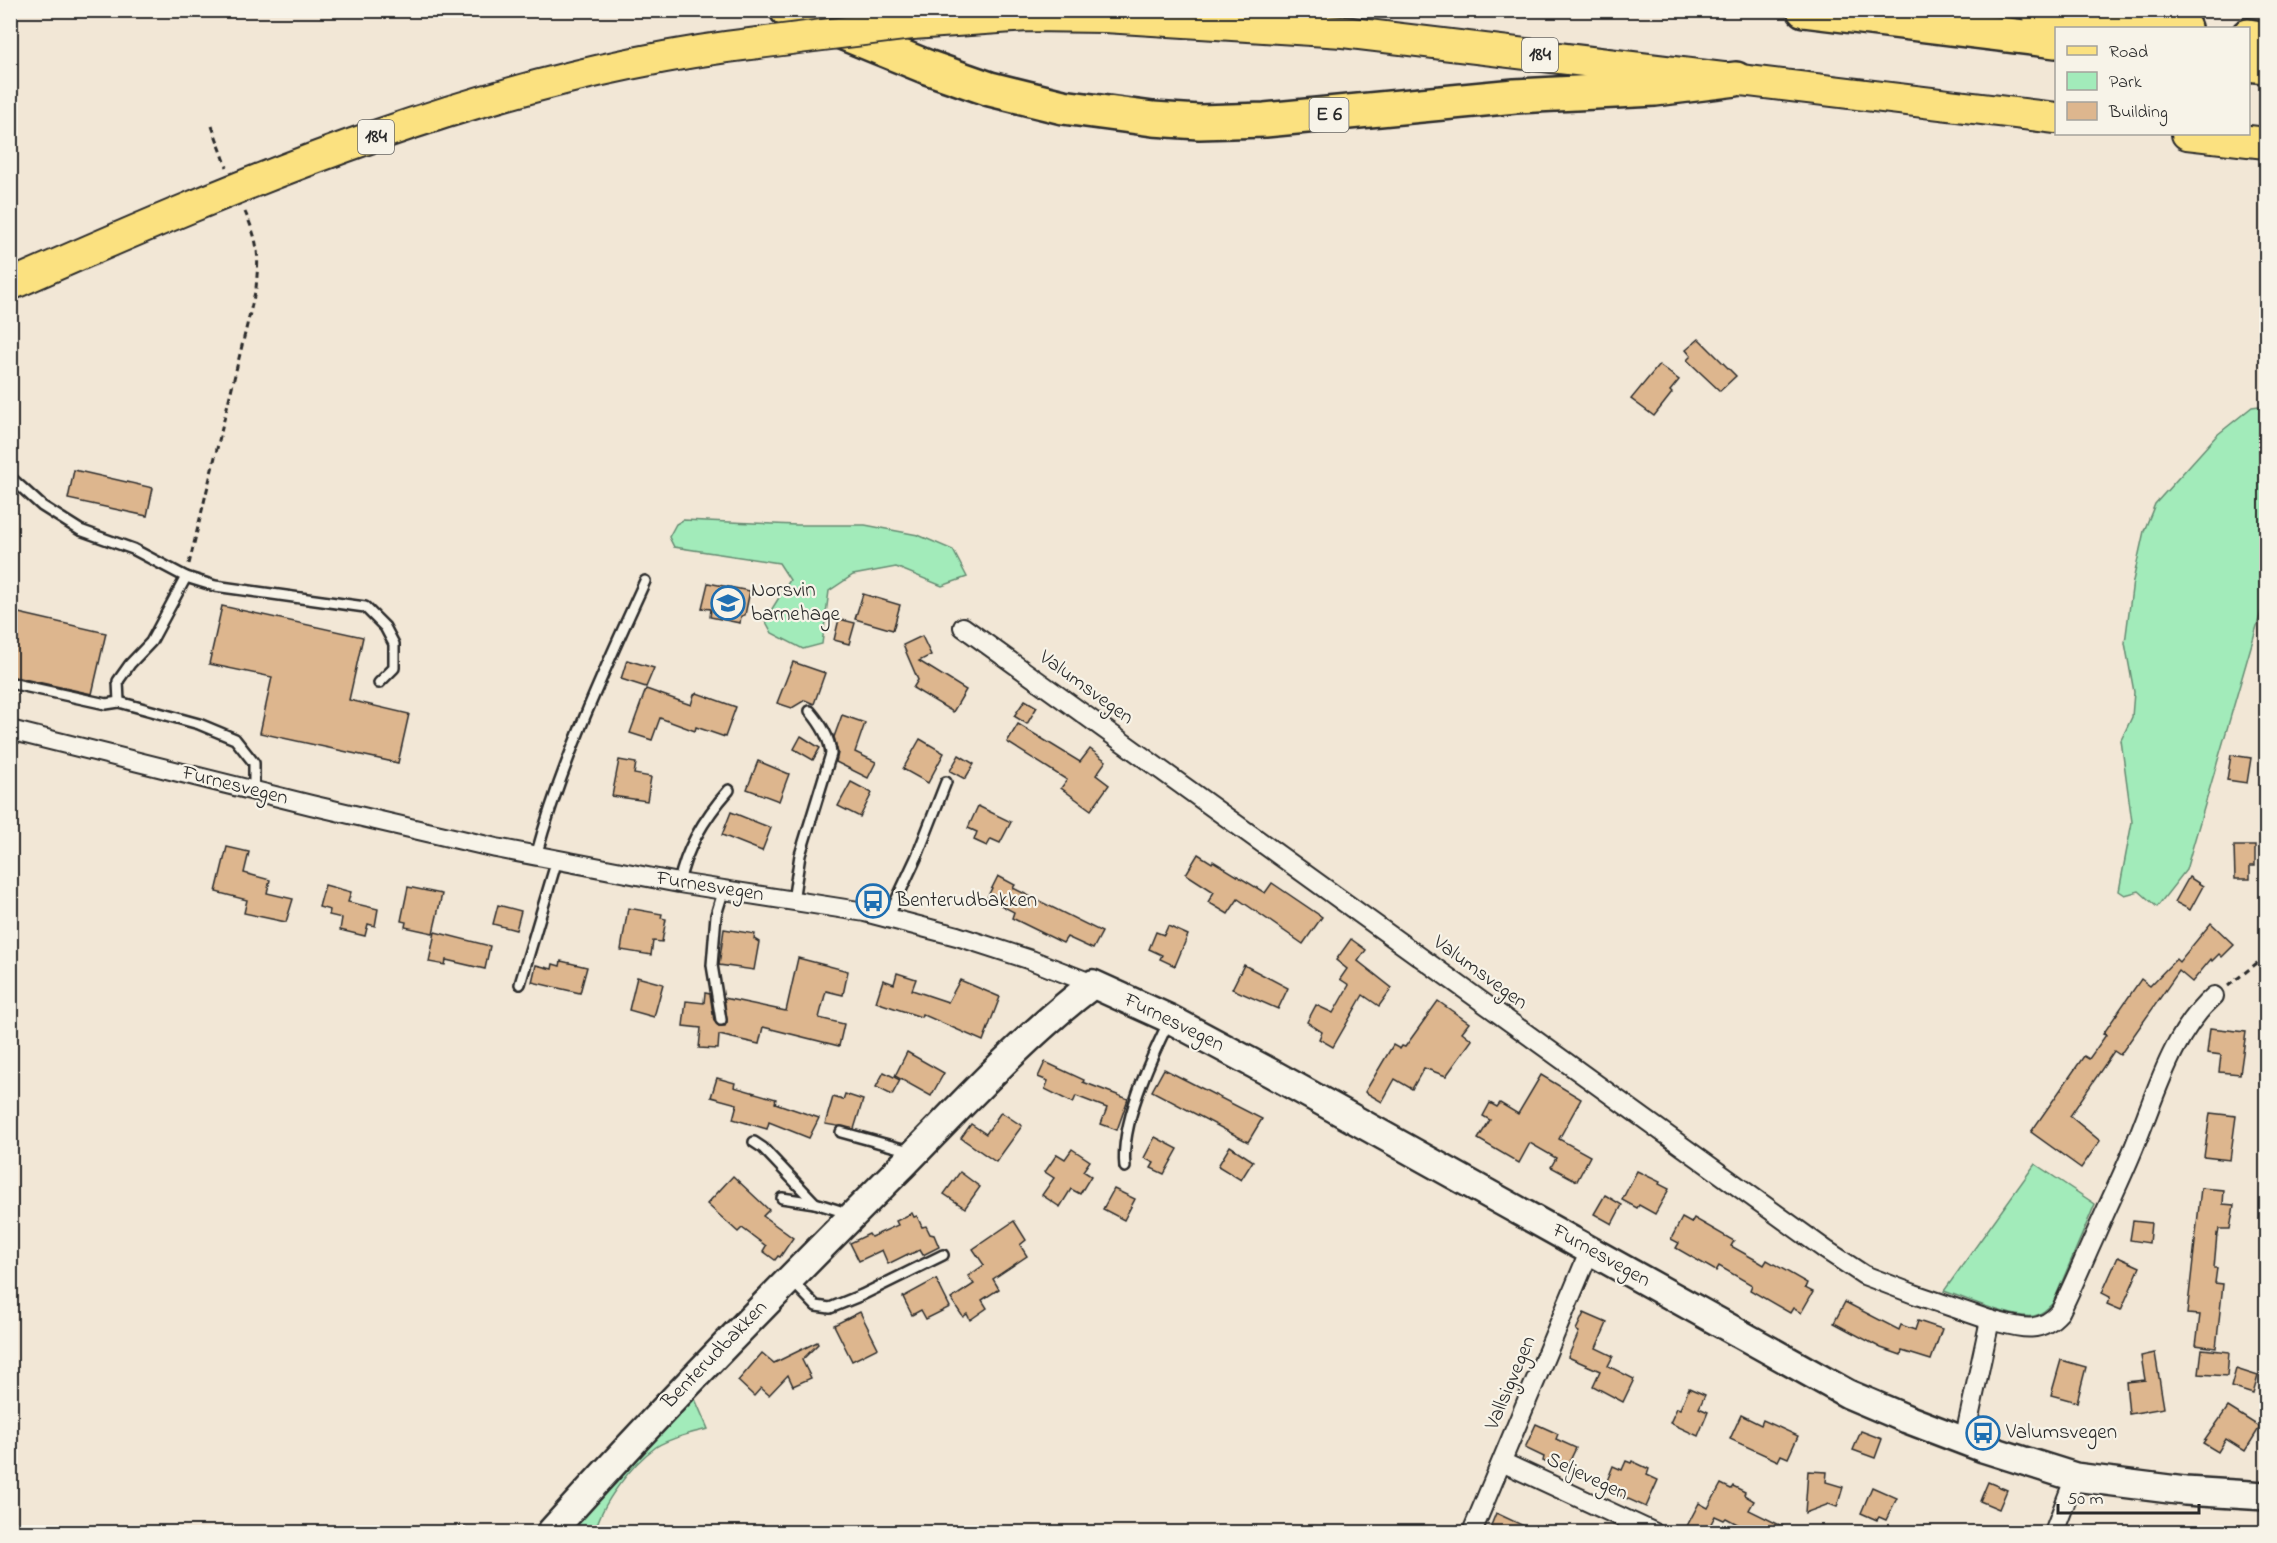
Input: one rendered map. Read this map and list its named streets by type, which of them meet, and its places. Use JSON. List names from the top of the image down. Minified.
{"streets":{"highway":["E 6"],"main road":["184","Furnesvegen","Benterudbakken"],"street":["Valumsvegen","Vallsigvegen","Seljevegen"]},"crossings":[["184","E 6"],["Furnesvegen","Benterudbakken"],["Furnesvegen","Vallsigvegen"],["Vallsigvegen","Seljevegen"]],"places":{"school or university":["Norsvin barnehage"],"bus stop":["Benterudbakken","Valumsvegen"]},"legend":["Road","Park","Building"],"scale_bar":"50 m"}
